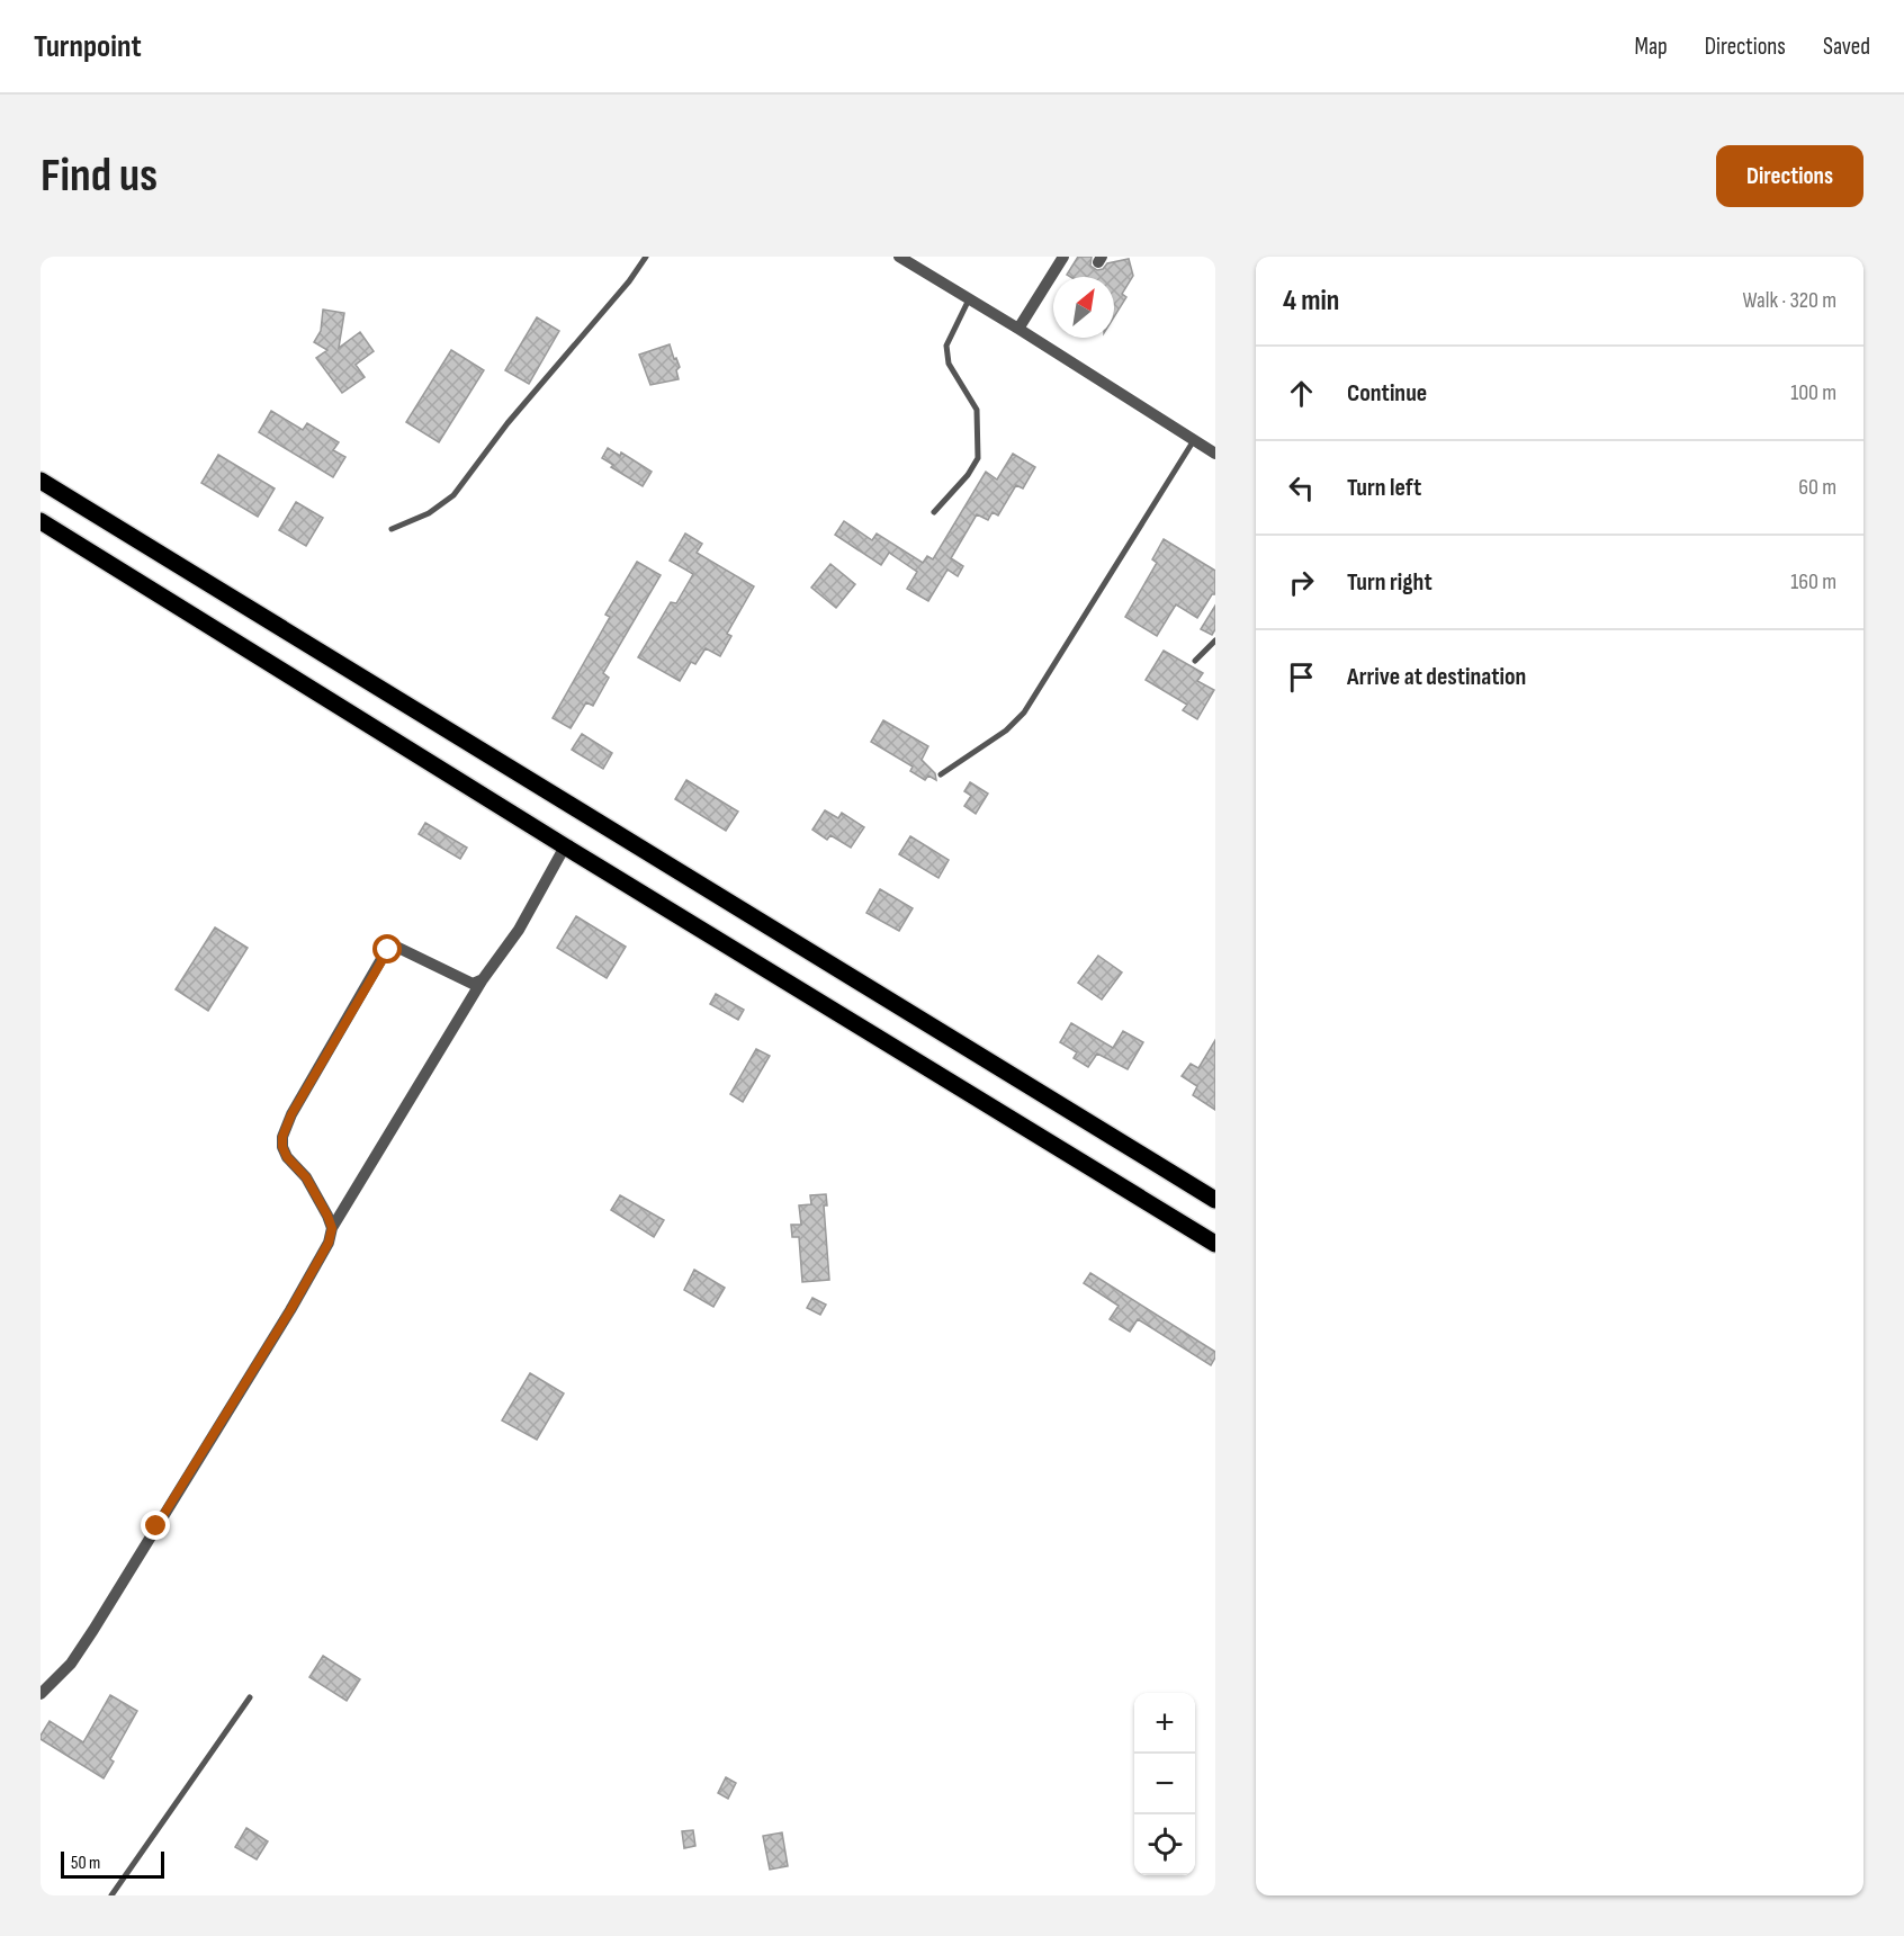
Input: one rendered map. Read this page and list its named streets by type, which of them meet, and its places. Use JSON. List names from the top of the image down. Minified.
{"scale_bar":"50 m","north":"top right","page":{"header":"Turnpoint","nav":["Map","Directions","Saved"],"buttons":"Directions","title":"Find us","heading":["4 min","Walk · 320 m"],"list":[["Continue","100 m"],["Turn left","60 m"],["Turn right","160 m"],"Arrive at destination"],"map_buttons":["+","−"],"scale":"50 m"}}
